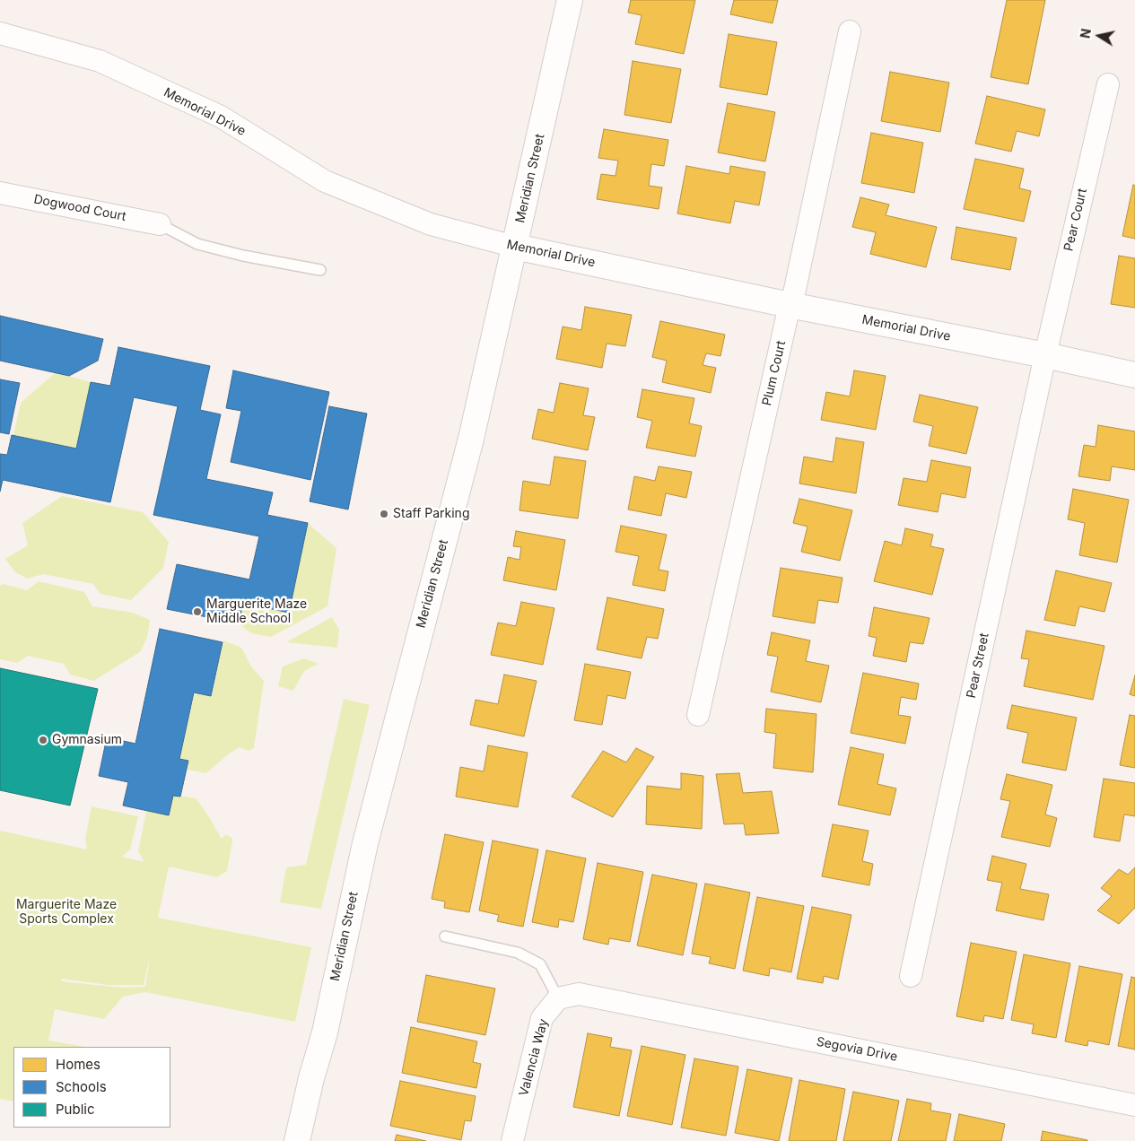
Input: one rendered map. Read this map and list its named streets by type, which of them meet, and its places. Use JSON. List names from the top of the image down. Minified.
{"streets":{"street":["Memorial Drive","Meridian Street","Dogwood Court","Pear Court","Plum Court","Pear Street","Segovia Drive","Valencia Way"]},"crossings":[["Memorial Drive","Meridian Street"],["Memorial Drive","Pear Court"],["Memorial Drive","Plum Court"],["Memorial Drive","Pear Street"],["Pear Court","Pear Street"],["Segovia Drive","Valencia Way"]],"parks":["Marguerite Maze Sports Complex"],"places":["Staff Parking","Marguerite Maze Middle School","Gymnasium"],"legend":["Homes","Schools","Public"],"north":"left"}
